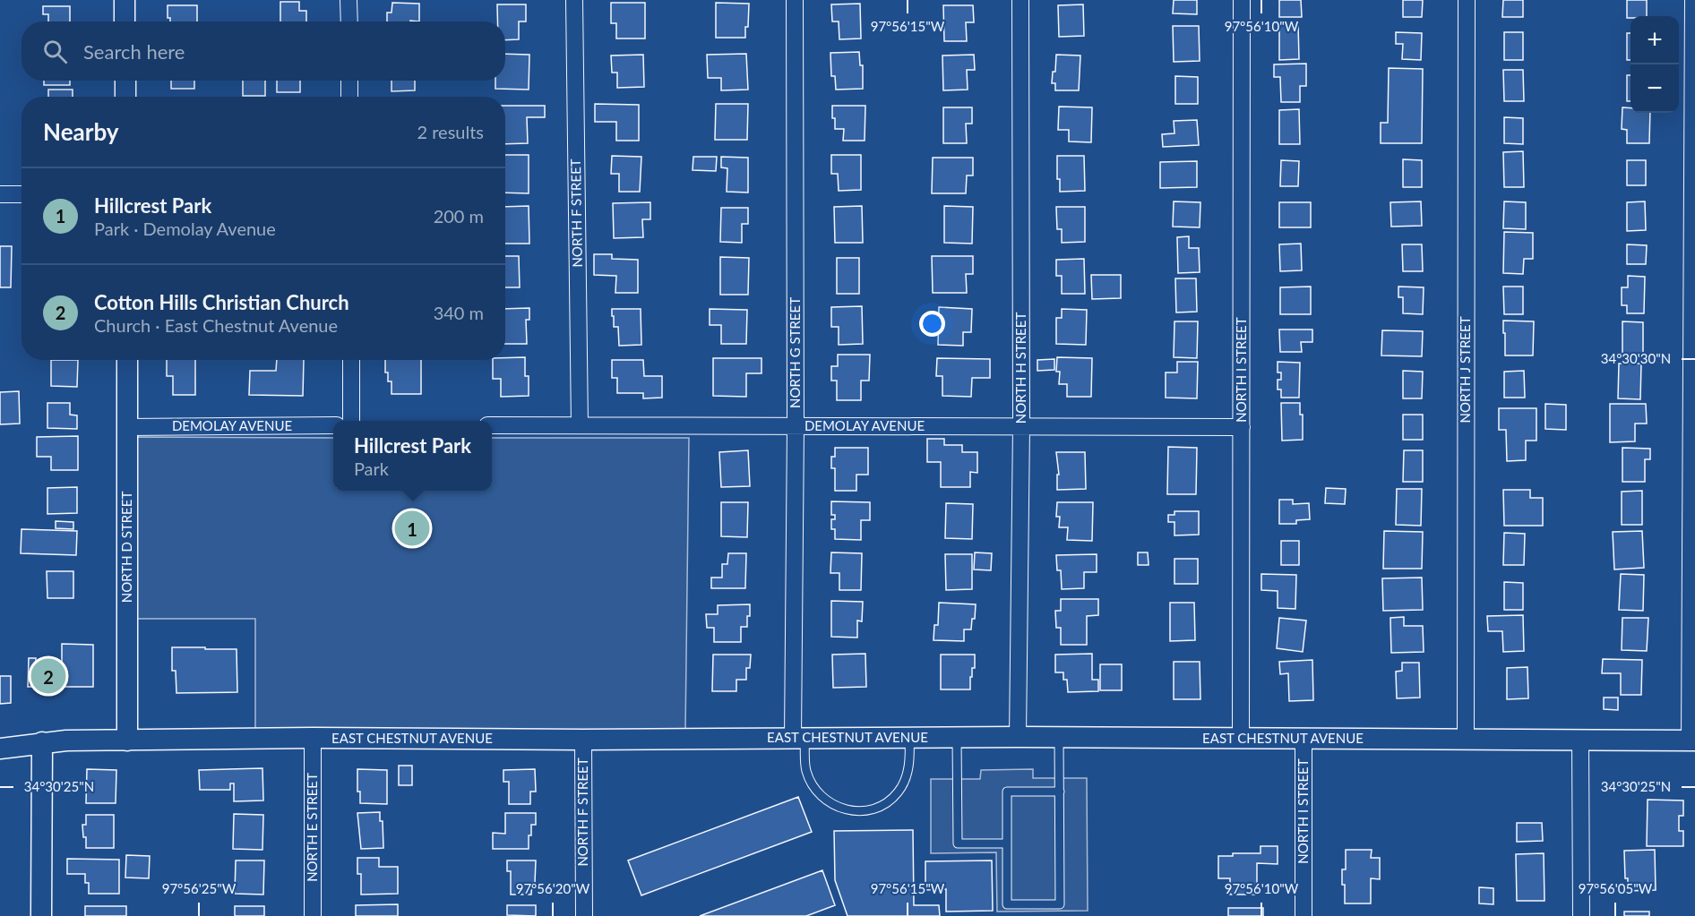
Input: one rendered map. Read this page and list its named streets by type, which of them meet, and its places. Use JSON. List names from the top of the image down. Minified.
{"streets":{"street":["NORTH F STREET","NORTH G STREET","NORTH H STREET","NORTH I STREET","NORTH J STREET","DEMOLAY AVENUE","NORTH D STREET","EAST CHESTNUT AVENUE","NORTH E STREET"]},"crossings":[["NORTH F STREET","DEMOLAY AVENUE"],["NORTH F STREET","EAST CHESTNUT AVENUE"],["NORTH G STREET","DEMOLAY AVENUE"],["NORTH G STREET","EAST CHESTNUT AVENUE"],["NORTH H STREET","DEMOLAY AVENUE"],["NORTH H STREET","EAST CHESTNUT AVENUE"],["NORTH I STREET","DEMOLAY AVENUE"],["NORTH I STREET","EAST CHESTNUT AVENUE"],["NORTH J STREET","EAST CHESTNUT AVENUE"],["DEMOLAY AVENUE","NORTH D STREET"],["NORTH D STREET","EAST CHESTNUT AVENUE"],["EAST CHESTNUT AVENUE","NORTH E STREET"]],"page":{"map_buttons":["+","−"],"search":"Search here","heading":["Nearby","2 results"],"list":[{"mark":"1","name":"Hillcrest Park","note":"Park · Demolay Avenue","value":"200 m"},{"mark":"2","name":"Cotton Hills Christian Church","note":"Church · East Chestnut Avenue","value":"340 m"}],"popup":["Hillcrest Park","Park"],"pins":["1","2"]},"coordinates":["97°56'15\"W","97°56'10\"W","34°30'30\"N","34°30'25\"N","97°56'25\"W","97°56'20\"W","97°56'05\"W"]}
